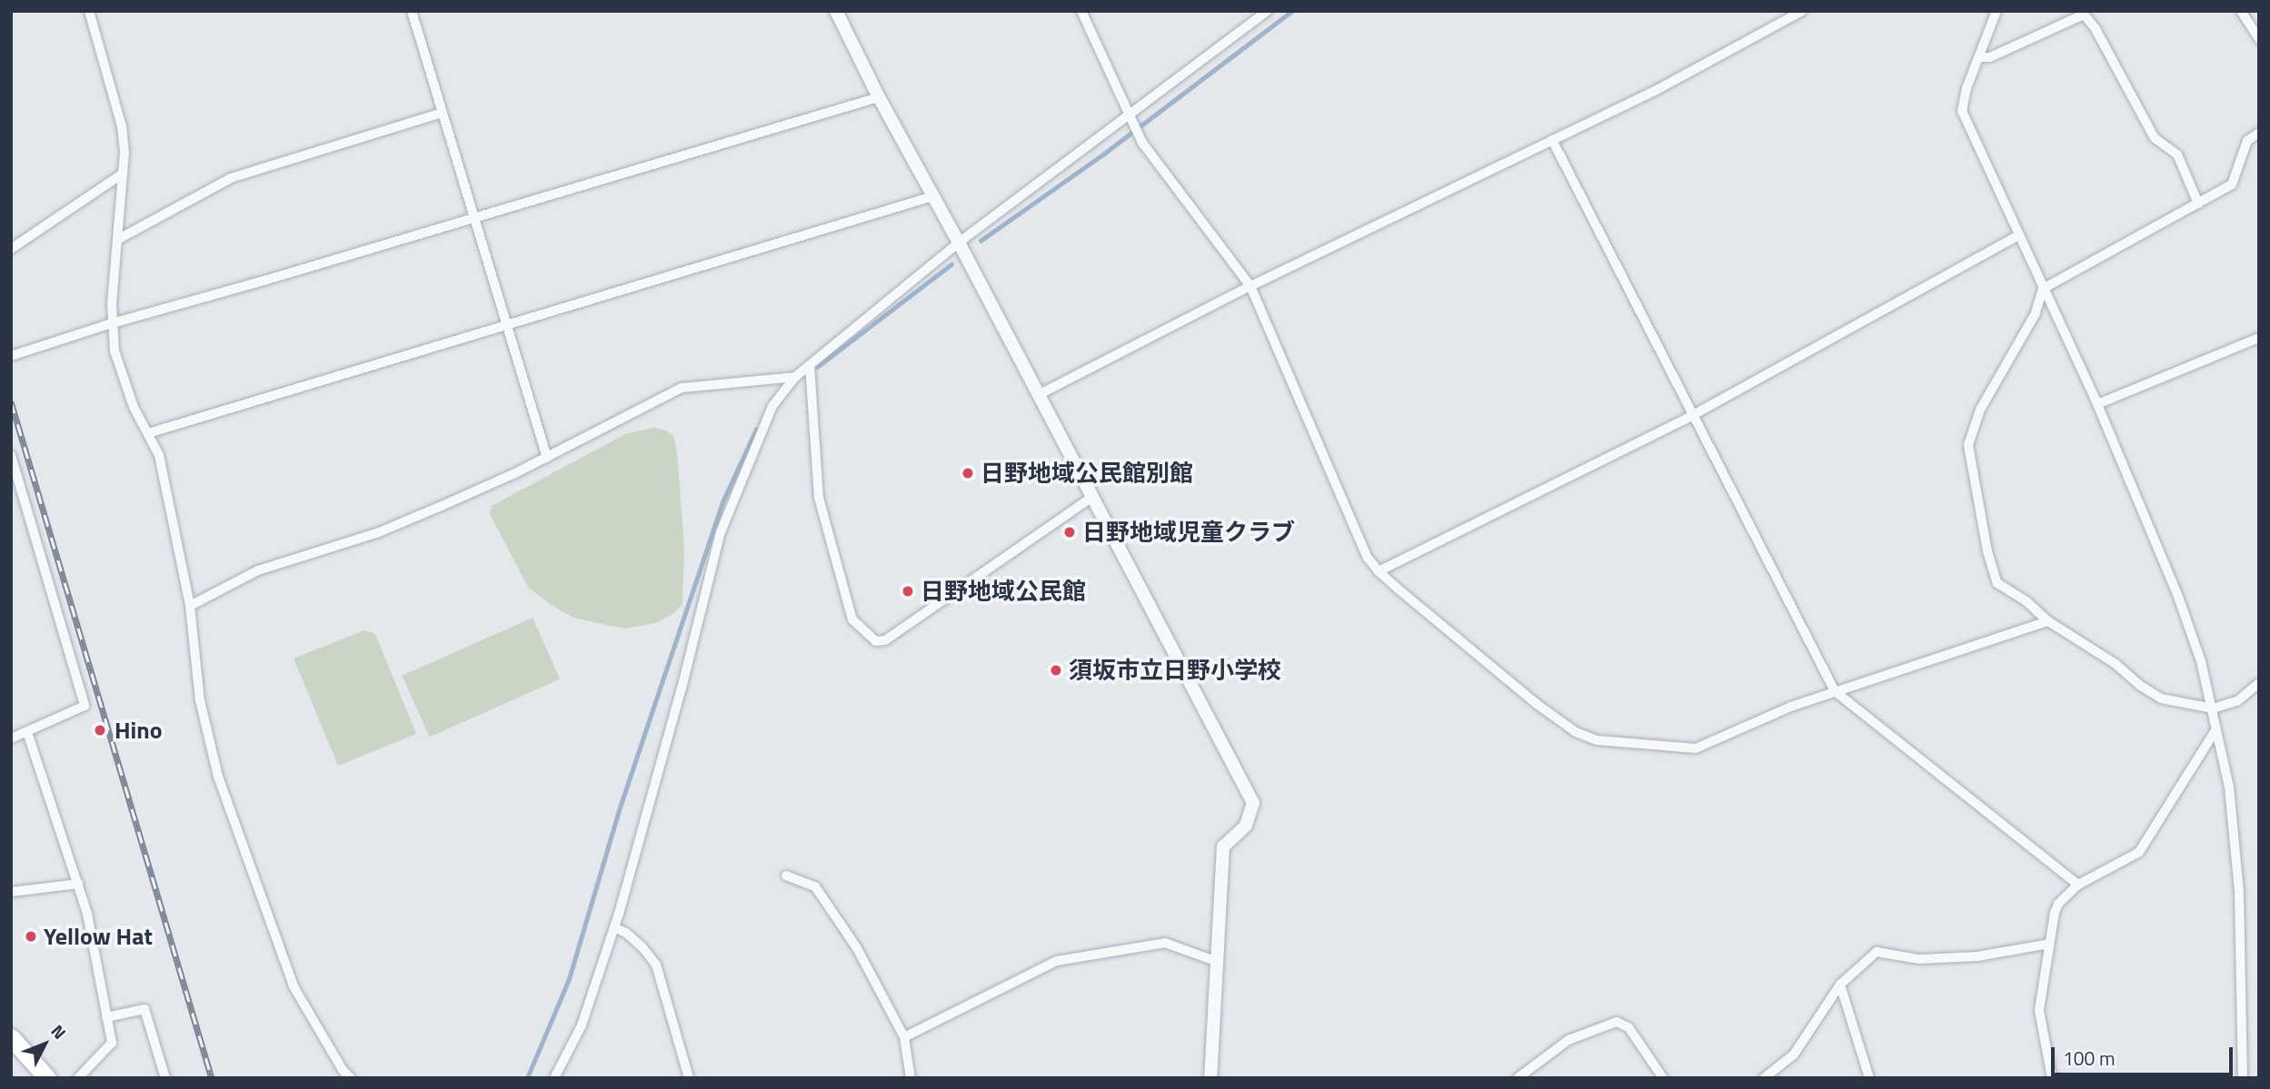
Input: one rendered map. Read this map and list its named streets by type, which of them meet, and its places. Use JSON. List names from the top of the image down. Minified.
{"places":["日野地域公民館別館","日野地域児童クラブ","日野地域公民館","須坂市立日野小学校","Hino","Yellow Hat"],"scale_bar":"100 m","north":"top right"}
